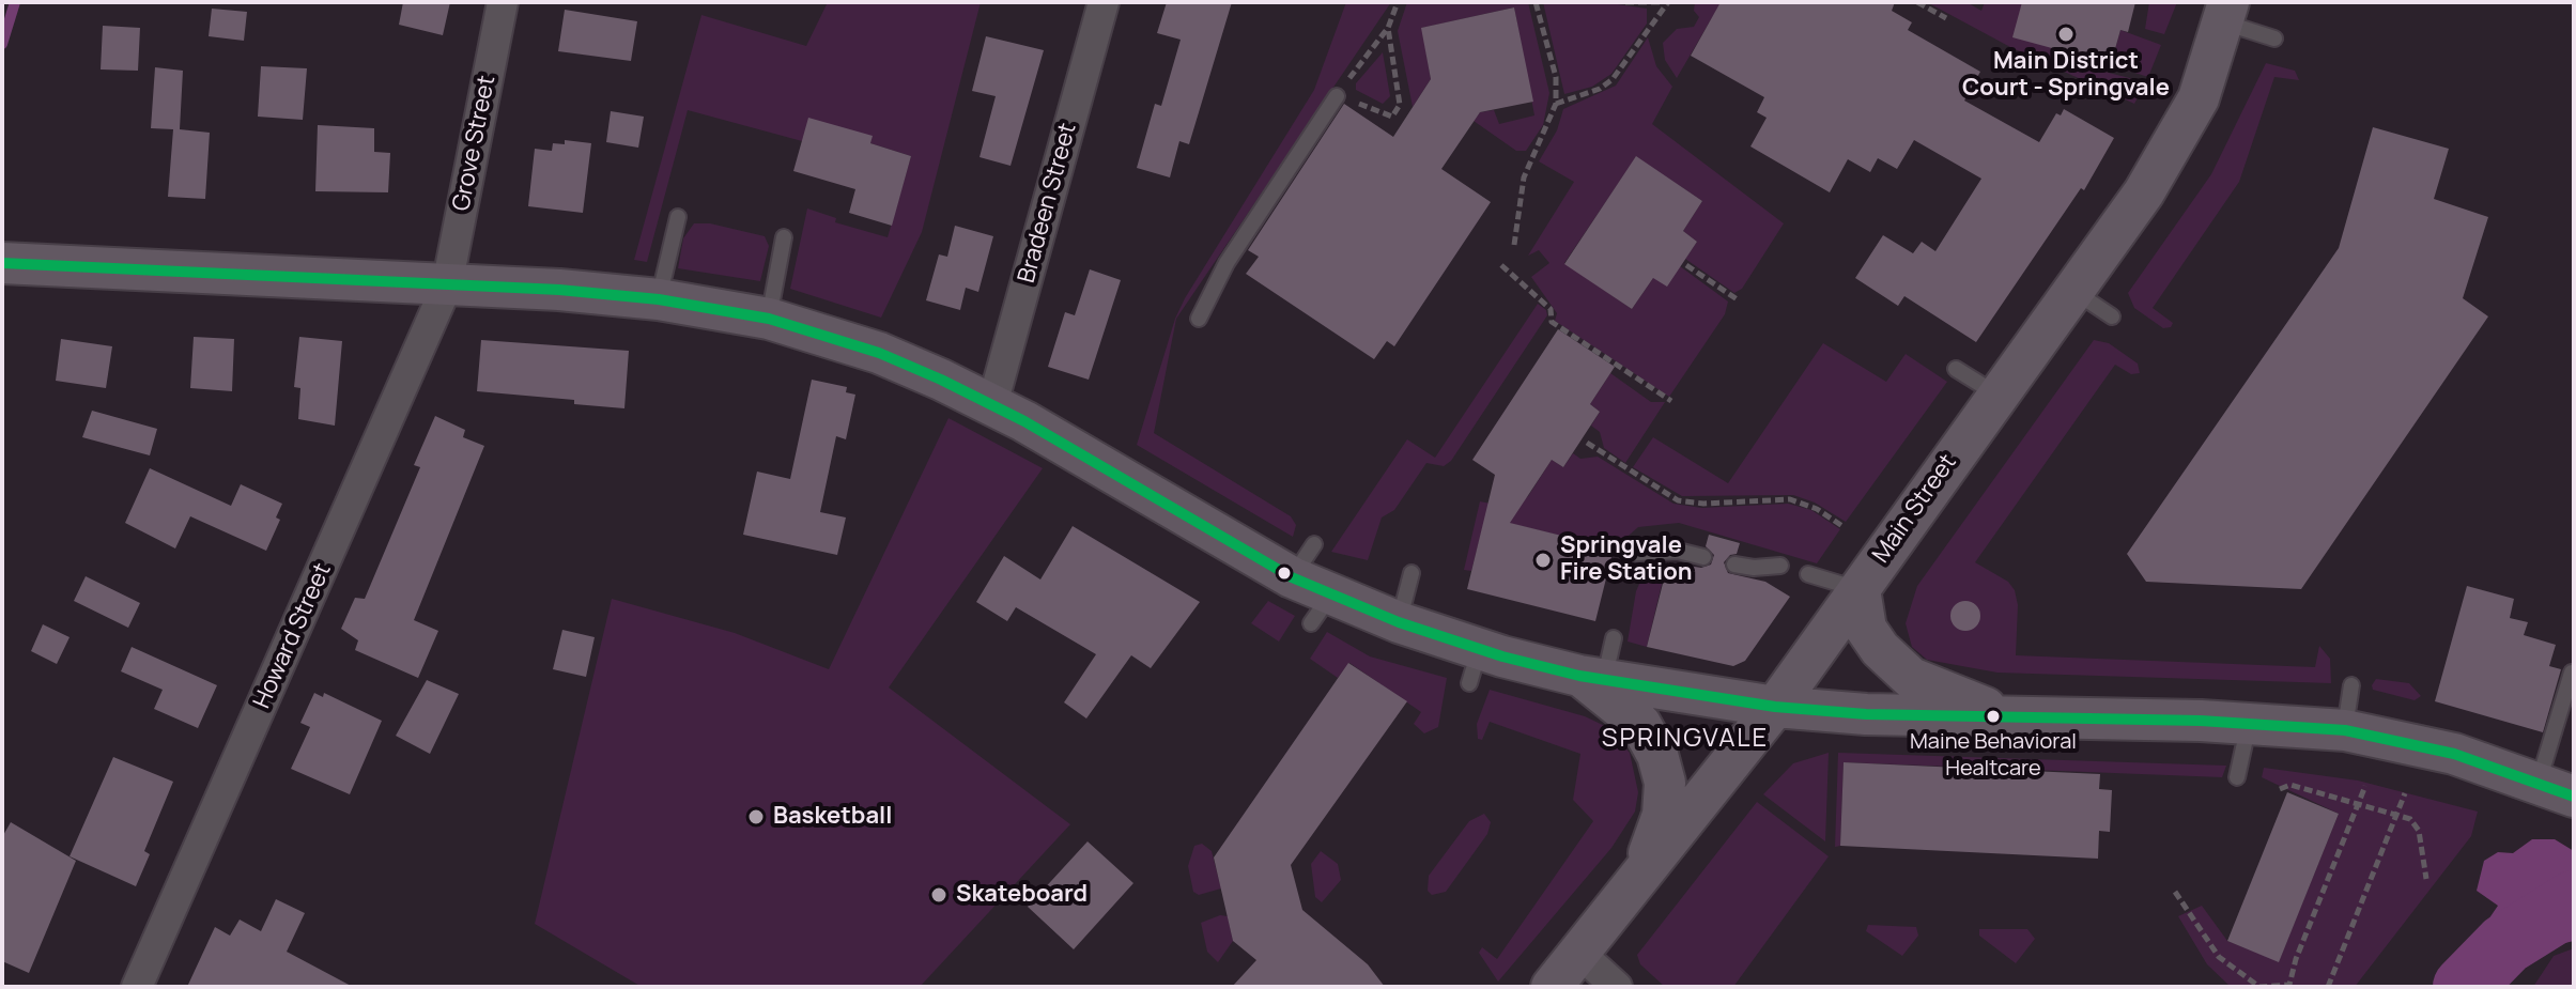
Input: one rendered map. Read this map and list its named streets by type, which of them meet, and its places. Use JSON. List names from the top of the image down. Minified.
{"streets":{"main road":["Main Street"],"street":["Grove Street","Bradeen Street","Howard Street"]},"crossings":[["Grove Street","Howard Street"]],"districts":["SPRINGVALE"],"places":["Main District Court - Springvale","Springvale Fire Station","Maine Behavioral Healtcare","Basketball","Skateboard"]}
